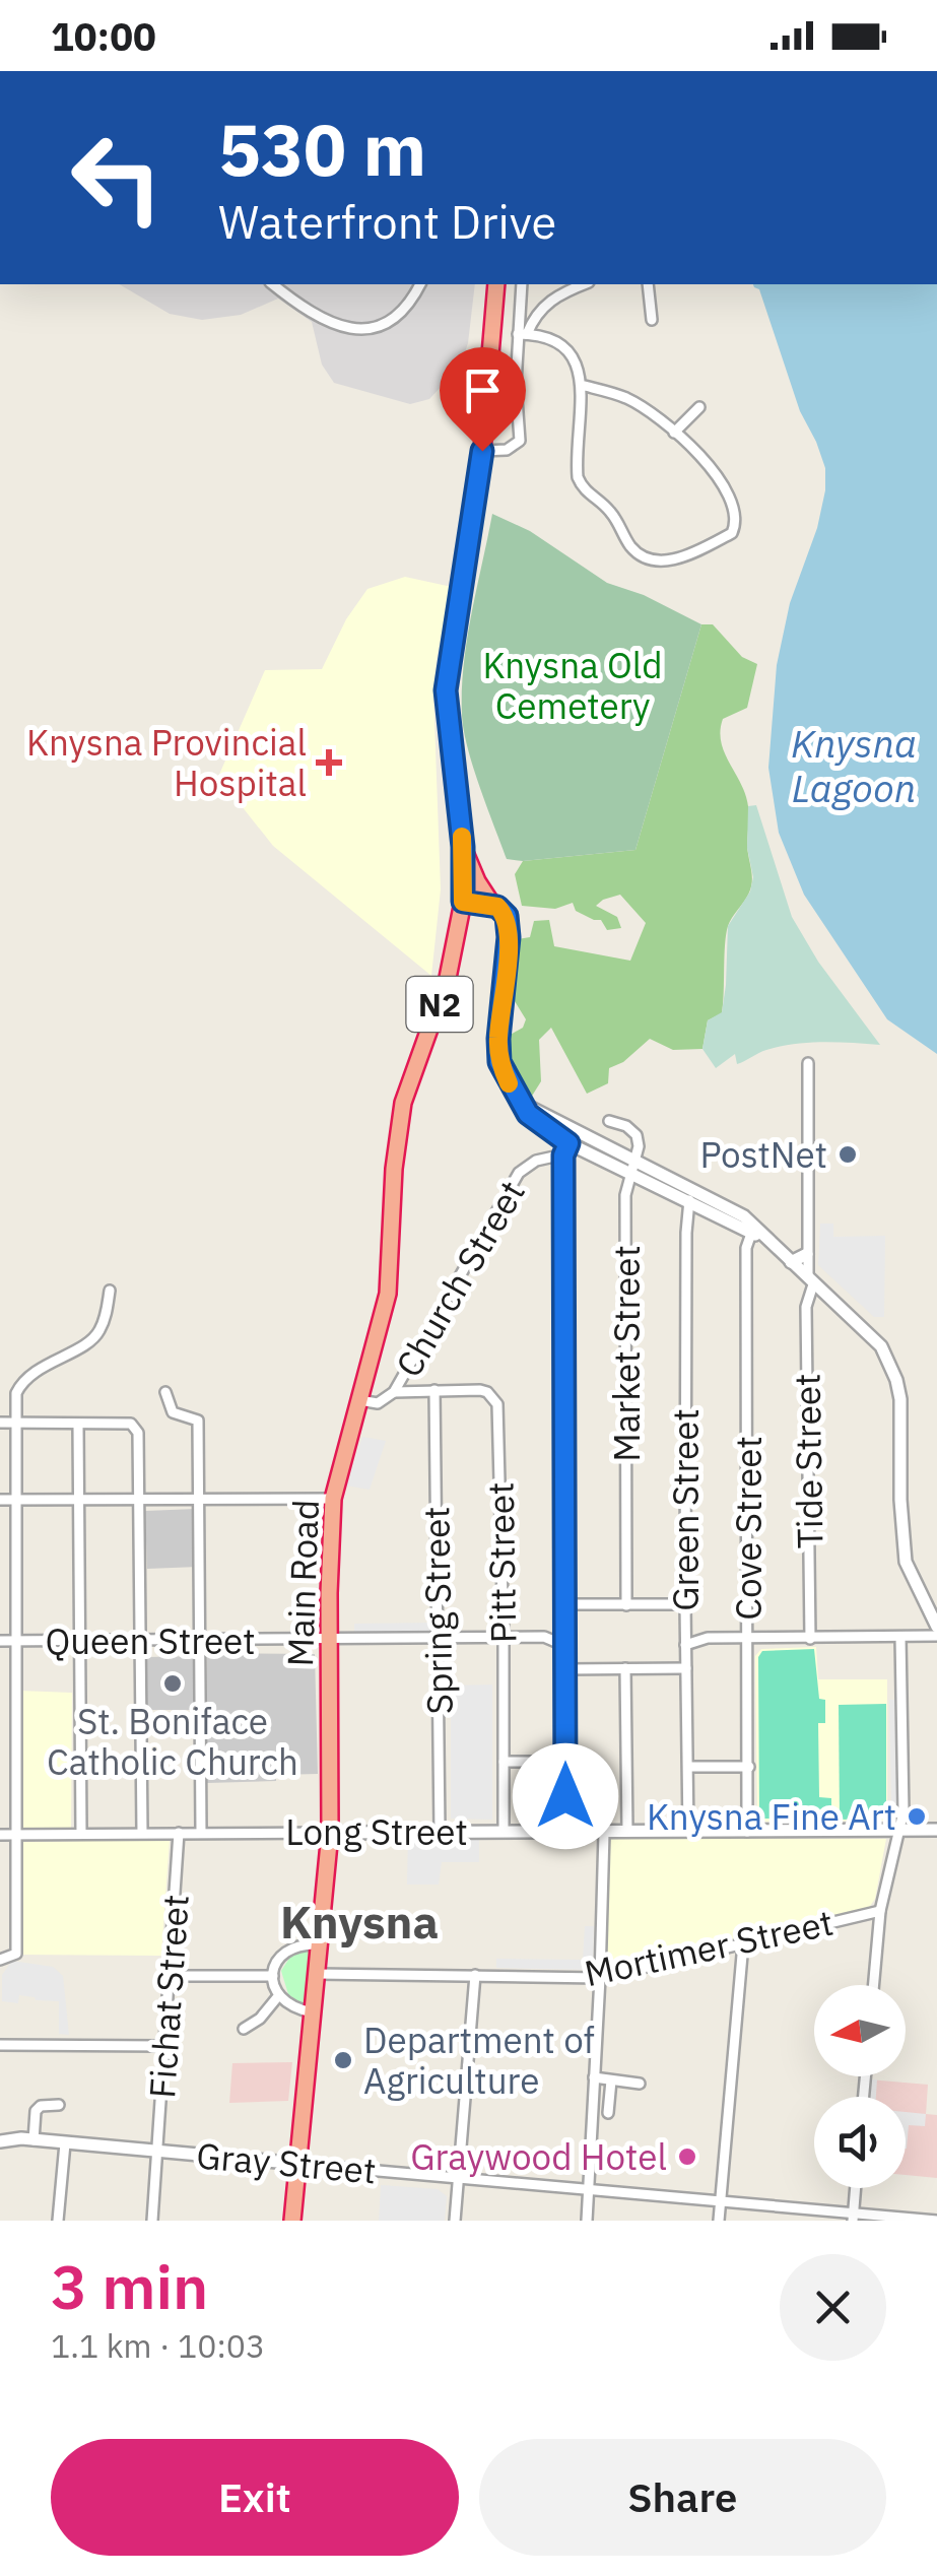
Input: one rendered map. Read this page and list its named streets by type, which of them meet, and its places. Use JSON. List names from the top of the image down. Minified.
{"streets":{"highway":["N2","Main Road"],"street":["Church Street","Market Street","Tide Street","Green Street","Cove Street","Pitt Street","Spring Street","Queen Street","Long Street","Mortimer Street","Fichat Street","Gray Street"]},"crossings":[["N2","Main Road"],["Church Street","Pitt Street"],["Church Street","Main Road"],["Green Street","Long Street"],["Cove Street","Long Street"],["Pitt Street","Spring Street"],["Pitt Street","Queen Street"],["Pitt Street","Long Street"],["Main Road","Queen Street"],["Main Road","Long Street"],["Main Road","Mortimer Street"],["Main Road","Gray Street"],["Spring Street","Queen Street"],["Spring Street","Long Street"],["Long Street","Fichat Street"],["Fichat Street","Gray Street"]],"districts":["Knysna"],"water":["Knysna Lagoon"],"parks":["Knysna Old Cemetery"],"places":{"health":["Knysna Provincial Hospital"],"other":["PostNet","St. Boniface Catholic Church","Knysna Fine Art","Department of Agriculture","Graywood Hotel"]},"north":"left","page":{"status":"10:00","turn":["530 m","Waterfront Drive"],"heading":["3 min","1.1 km · 10:03"],"buttons":["Exit","Share"]}}
